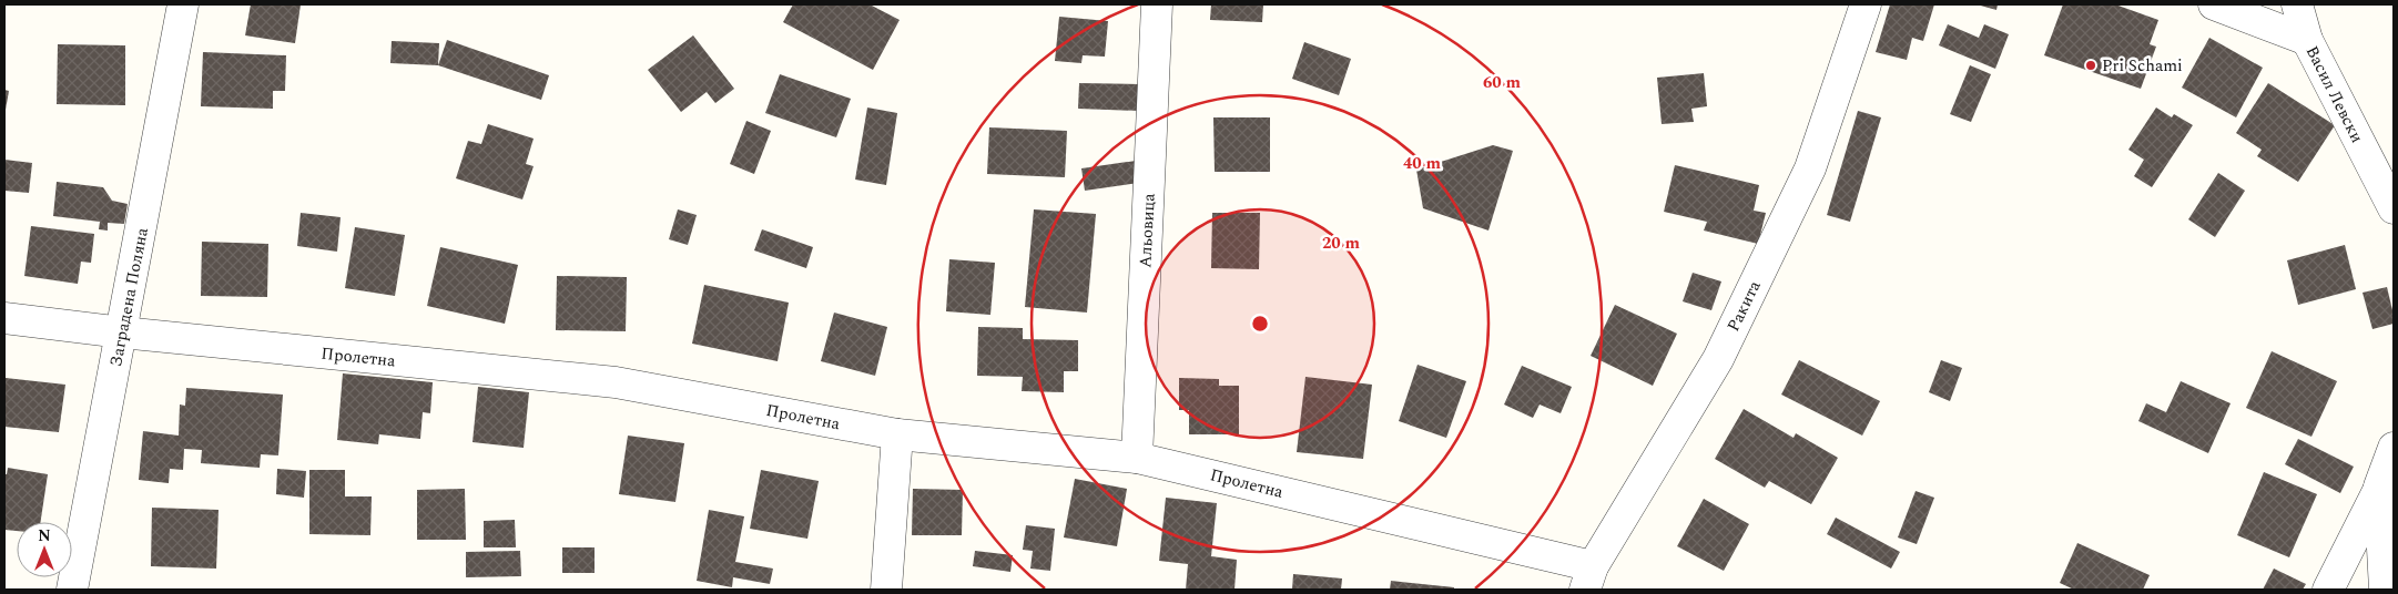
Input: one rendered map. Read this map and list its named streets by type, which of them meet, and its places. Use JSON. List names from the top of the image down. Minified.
{"streets":{"street":["Васил Левски","Альовица","Заградена Поляна","Ракита","Пролетна"]},"crossings":[["Альовица","Пролетна"],["Заградена Поляна","Пролетна"],["Ракита","Пролетна"]],"places":["Pri Schami"],"north":"top","rings":["60 m","40 m","20 m"]}
